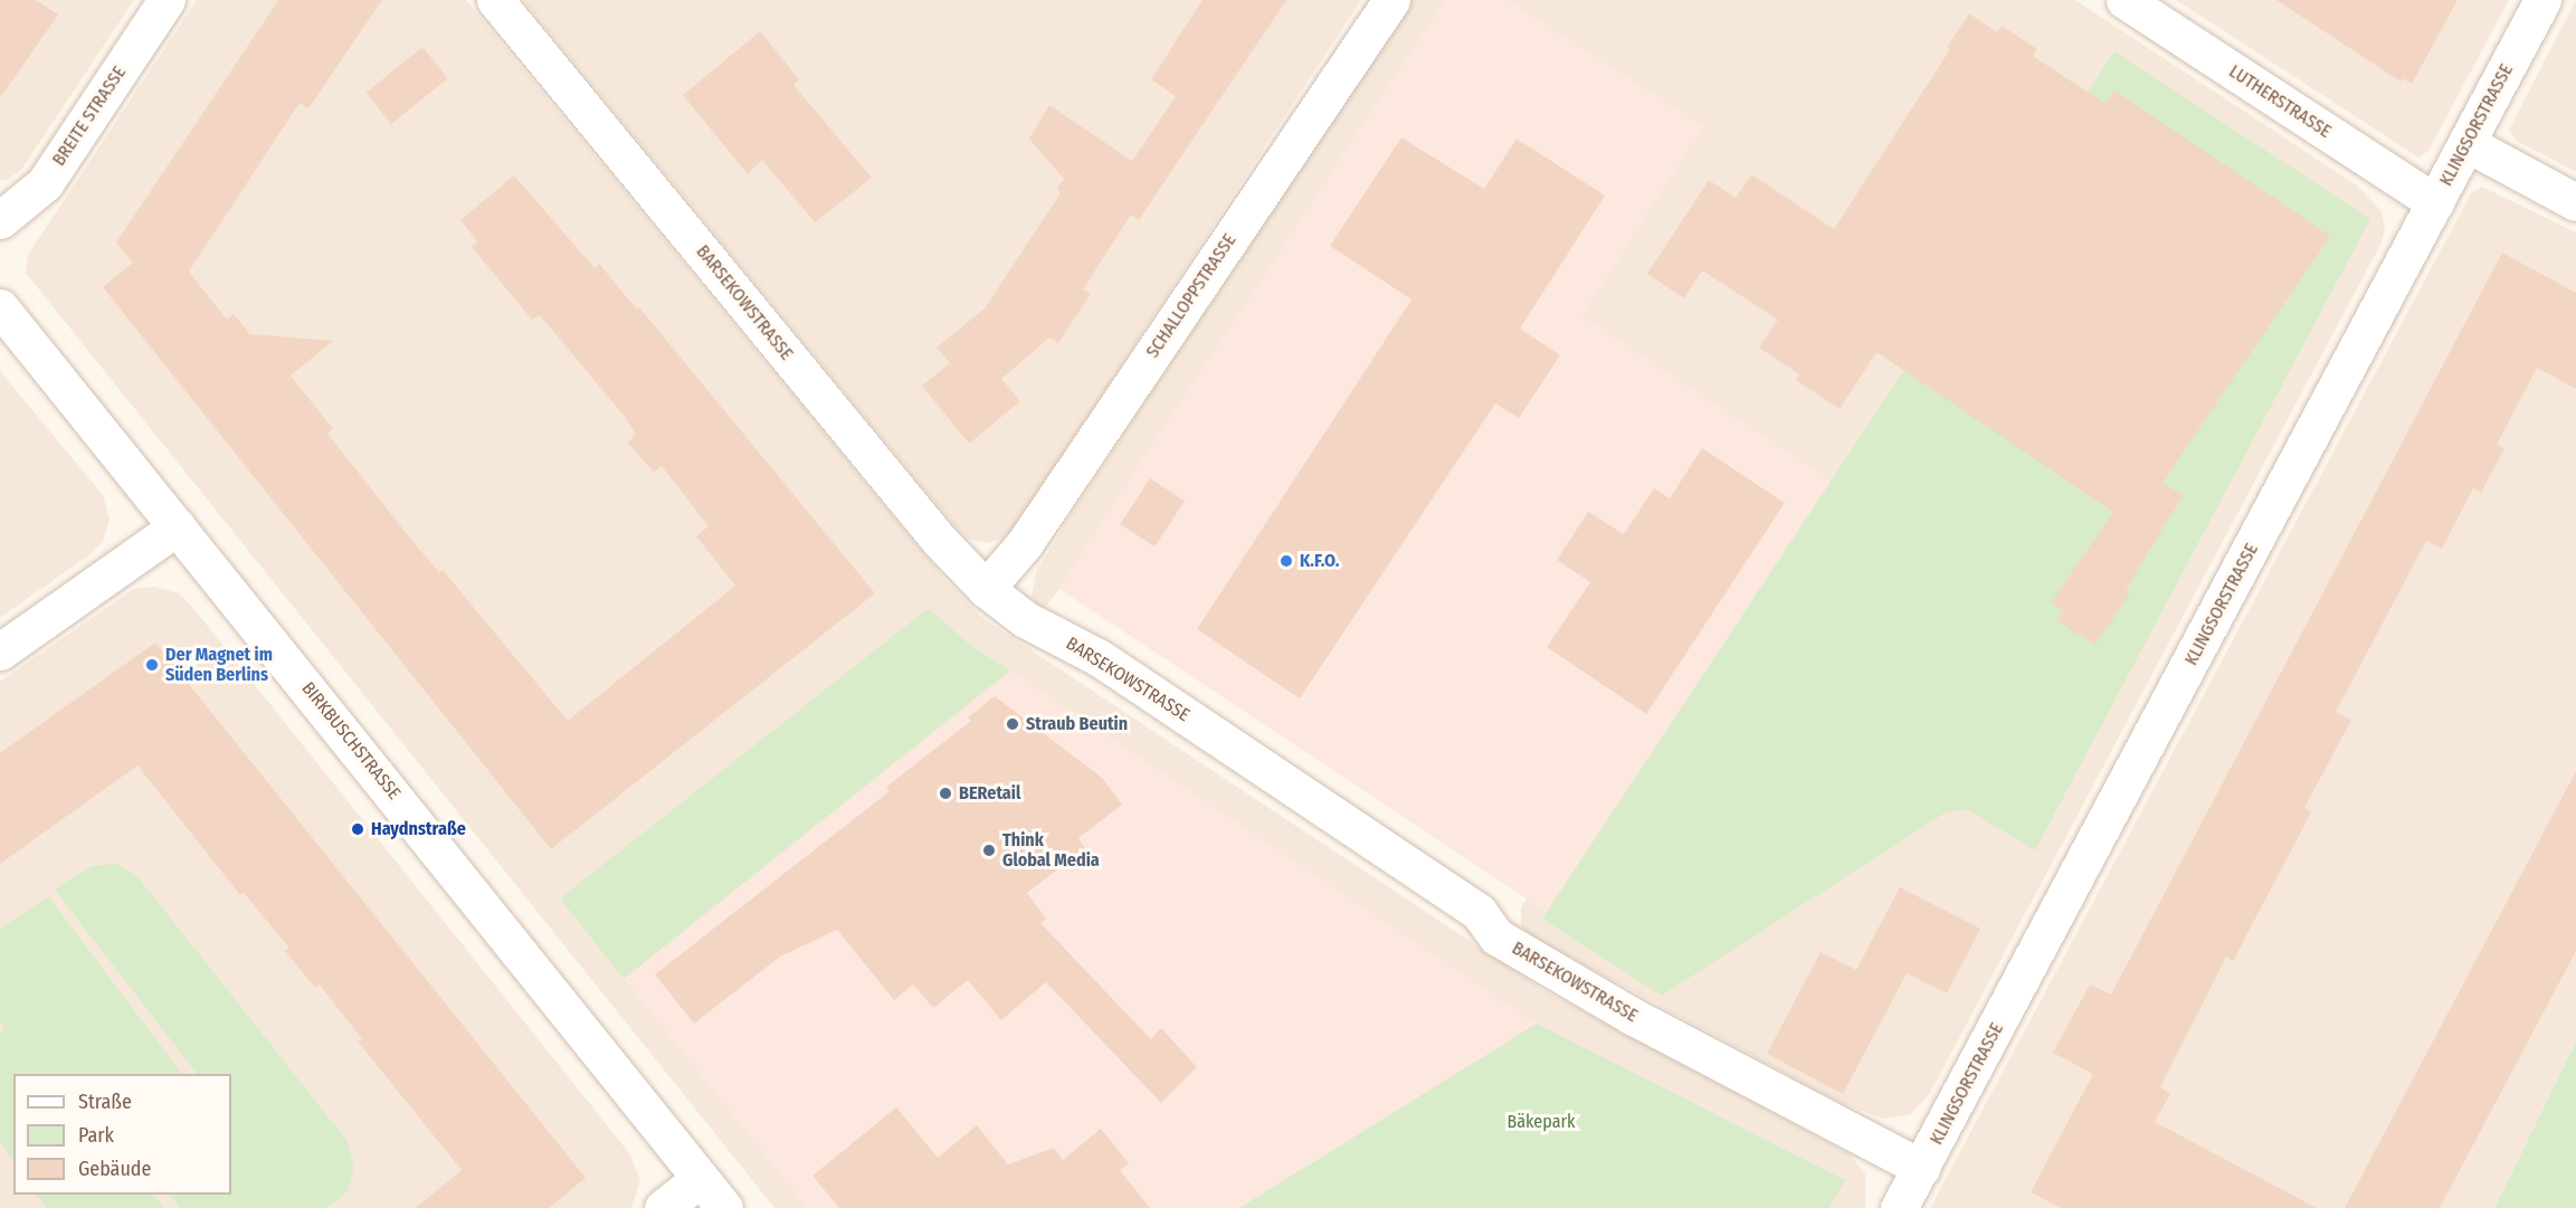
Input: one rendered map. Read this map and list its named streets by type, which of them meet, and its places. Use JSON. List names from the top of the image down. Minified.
{"streets":{"street":["LUTHERSTRASSE","BREITE STRASSE","KLINGSORSTRASSE","SCHALLOPPSTRASSE","BARSEKOWSTRASSE","BIRKBUSCHSTRASSE"]},"crossings":[["LUTHERSTRASSE","KLINGSORSTRASSE"],["KLINGSORSTRASSE","BARSEKOWSTRASSE"],["SCHALLOPPSTRASSE","BARSEKOWSTRASSE"]],"parks":["Bäkepark"],"places":["K.F.O.","Der Magnet im Süden Berlins","Straub Beutin","BERetail","Haydnstraße","Think Global Media"],"legend":["Straße","Park","Gebäude"]}
